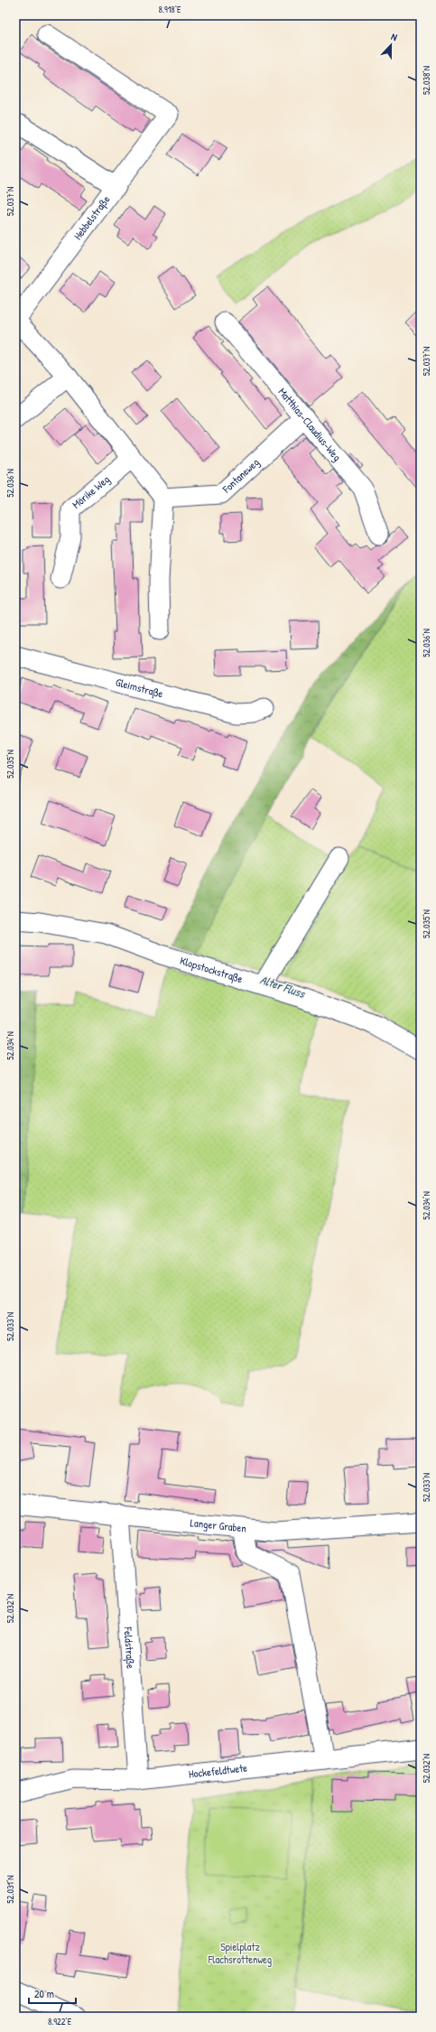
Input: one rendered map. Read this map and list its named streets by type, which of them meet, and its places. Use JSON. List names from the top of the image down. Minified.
{"streets":{"street":["Hebbelstraße","Matthias-Claudius-Weg","Fontaneweg","Mörike Weg","Gleimstraße","Klopstockstraße","Langer Graben","Feldstraße","Hockefeldtwete"]},"crossings":[["Matthias-Claudius-Weg","Fontaneweg"],["Langer Graben","Feldstraße"],["Feldstraße","Hockefeldtwete"]],"water":["Alter Fluss"],"parks":["Spielplatz Flachsrottenweg"],"scale_bar":"20 m","north":"top","coordinates":["8.918°E","52.038°N","52.037°N","52.036°N","52.035°N","52.034°N","52.033°N","52.032°N","52.031°N","8.922°E"]}
